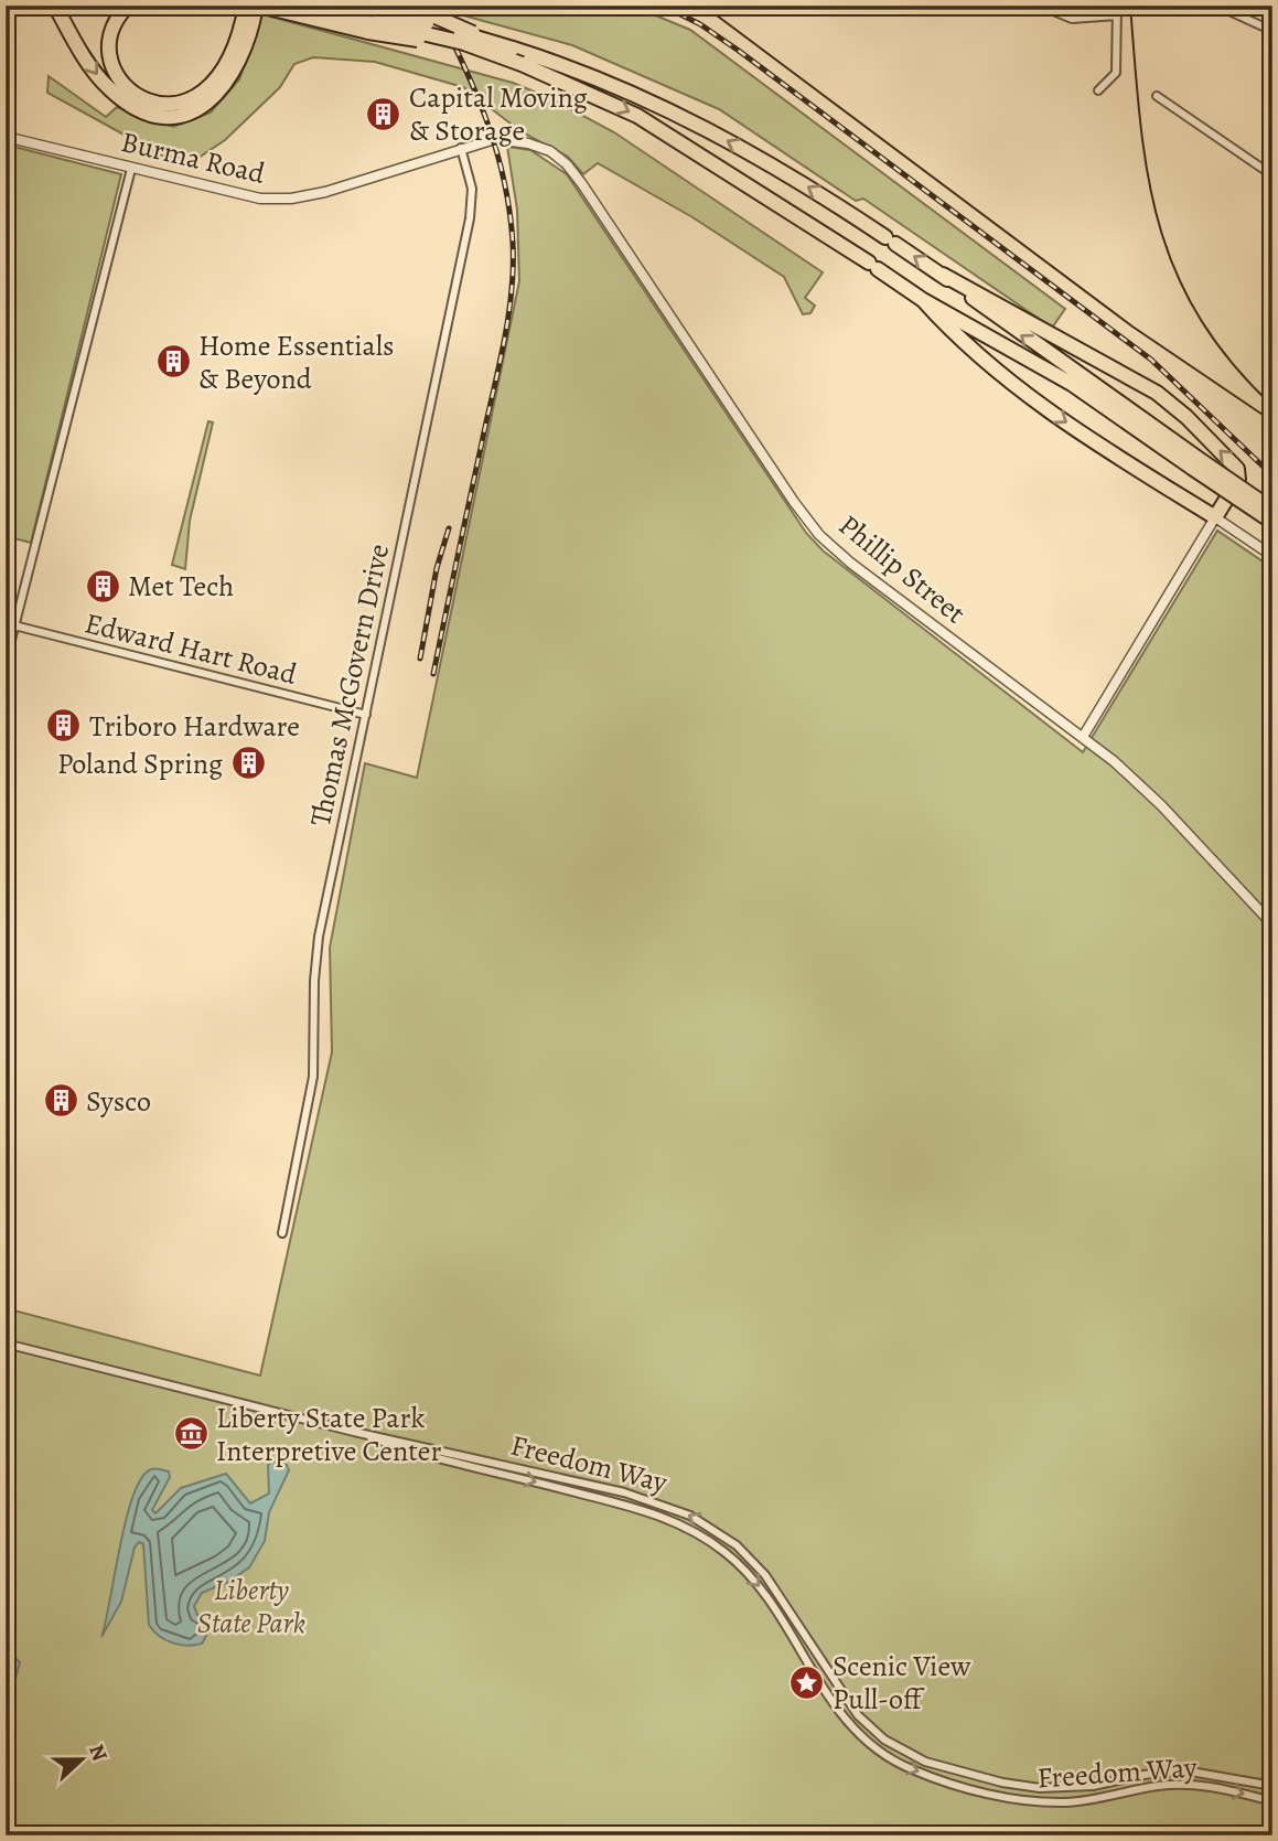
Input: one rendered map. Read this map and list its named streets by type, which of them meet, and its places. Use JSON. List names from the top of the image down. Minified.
{"streets":{"street":["Burma Road","Phillip Street","Edward Hart Road","Thomas McGovern Drive","Freedom Way"]},"crossings":[["Burma Road","Phillip Street"],["Burma Road","Thomas McGovern Drive"],["Edward Hart Road","Thomas McGovern Drive"]],"parks":["Liberty State Park"],"places":{"building":["Capital Moving & Storage","Home Essentials & Beyond","Met Tech","Triboro Hardware","Poland Spring","Sysco"],"museum":["Liberty State Park Interpretive Center"],"place":["Scenic View Pull-off"]},"north":"right"}
